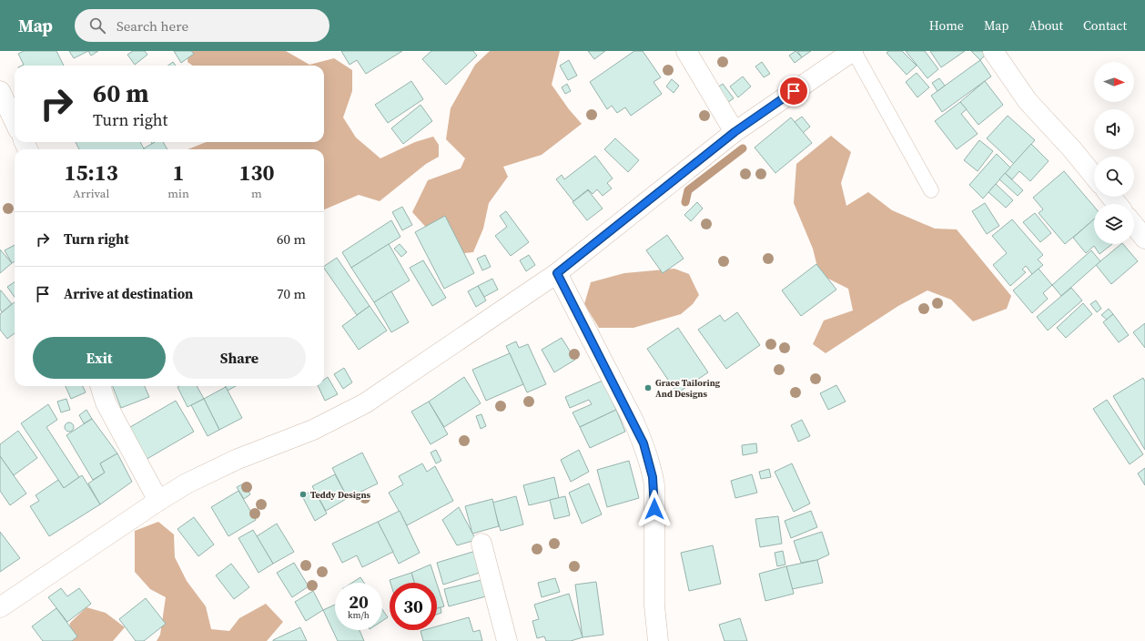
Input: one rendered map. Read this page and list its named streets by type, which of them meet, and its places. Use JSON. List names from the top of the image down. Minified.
{"places":["Grace Tailoring And Designs","Teddy Designs"],"north":"right","page":{"header":"Map","search":"Search here","nav":["Home","Map","About","Contact"],"turn":["60 m","Turn right"],"eta":["15:13","Arrival","1","min","130","m"],"list":[{"name":"Turn right","value":"60 m"},{"name":"Arrive at destination","value":"70 m"}],"buttons":["Exit","Share"],"speed":"20 km/h","limit":"30"}}
